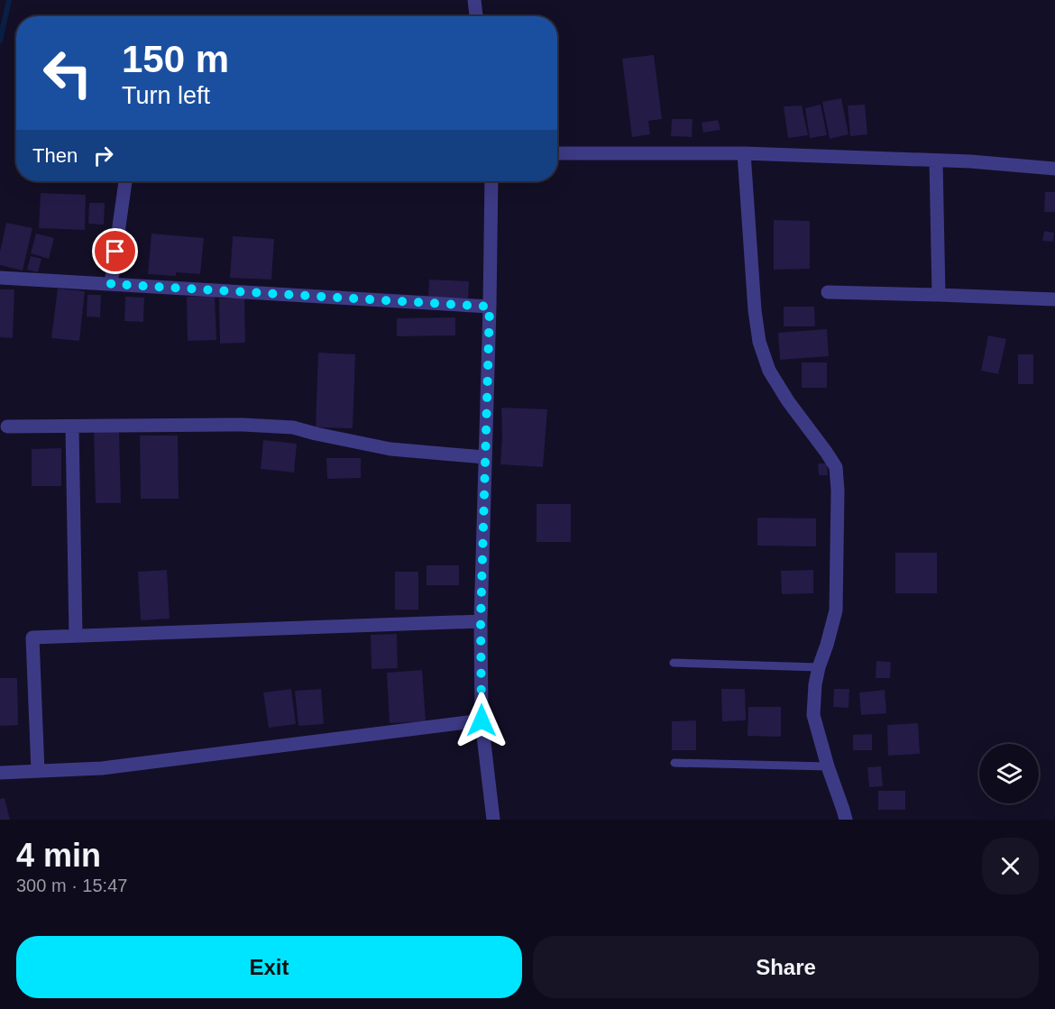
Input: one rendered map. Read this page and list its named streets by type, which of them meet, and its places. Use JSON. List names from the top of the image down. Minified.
{"page":{"turn":["150 m","Turn left"],"then":"Then","heading":["4 min","300 m · 15:47"],"buttons":["Exit","Share"]}}
